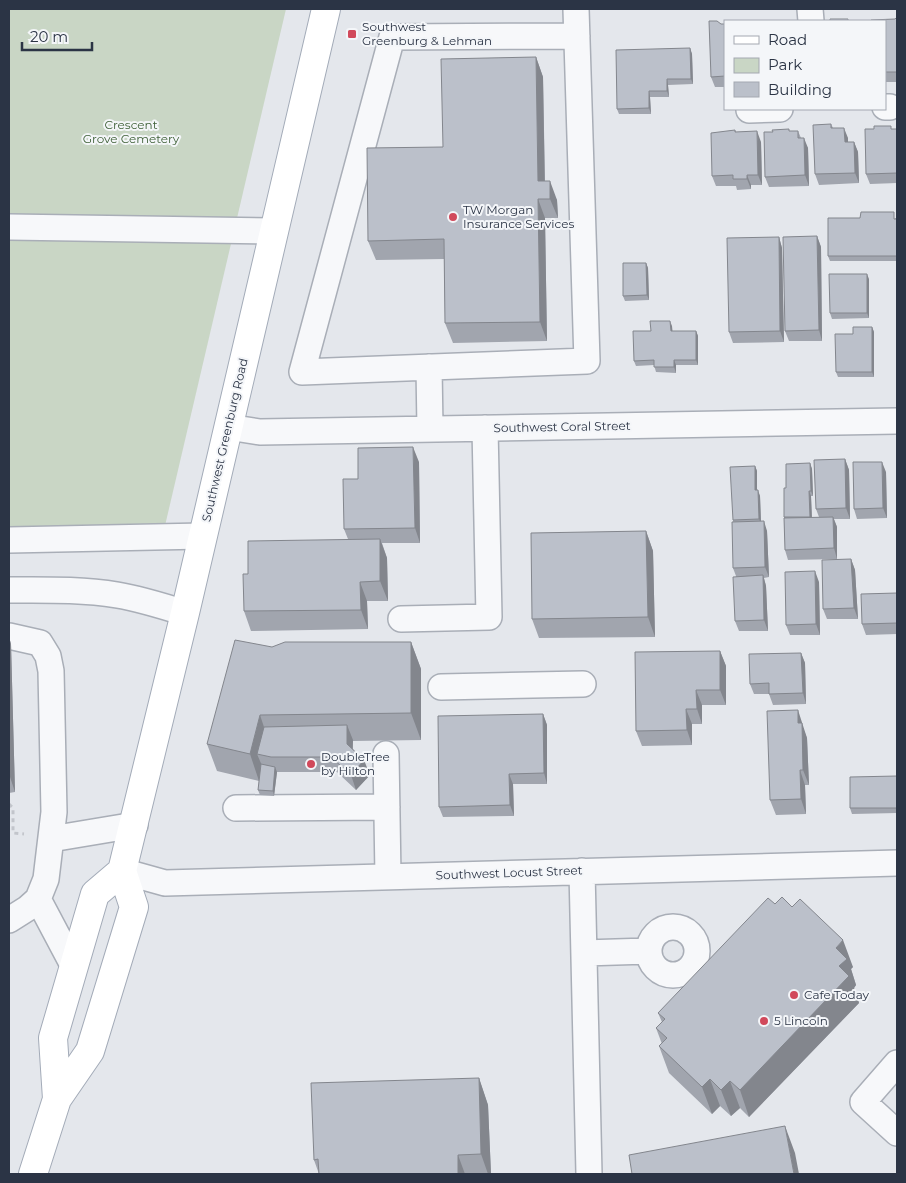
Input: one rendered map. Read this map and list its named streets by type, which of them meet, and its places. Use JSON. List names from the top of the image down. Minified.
{"streets":{"main road":["Southwest Greenburg Road"],"street":["Southwest Coral Street","Southwest Locust Street"]},"crossings":[["Southwest Coral Street","Southwest Greenburg Road"],["Southwest Greenburg Road","Southwest Locust Street"]],"parks":["Crescent Grove Cemetery"],"places":{"transit":["Southwest Greenburg & Lehman"],"other":["TW Morgan Insurance Services","DoubleTree by Hilton","Cafe Today","5 Lincoln"]},"legend":["Road","Park","Building"],"scale_bar":"20 m"}
